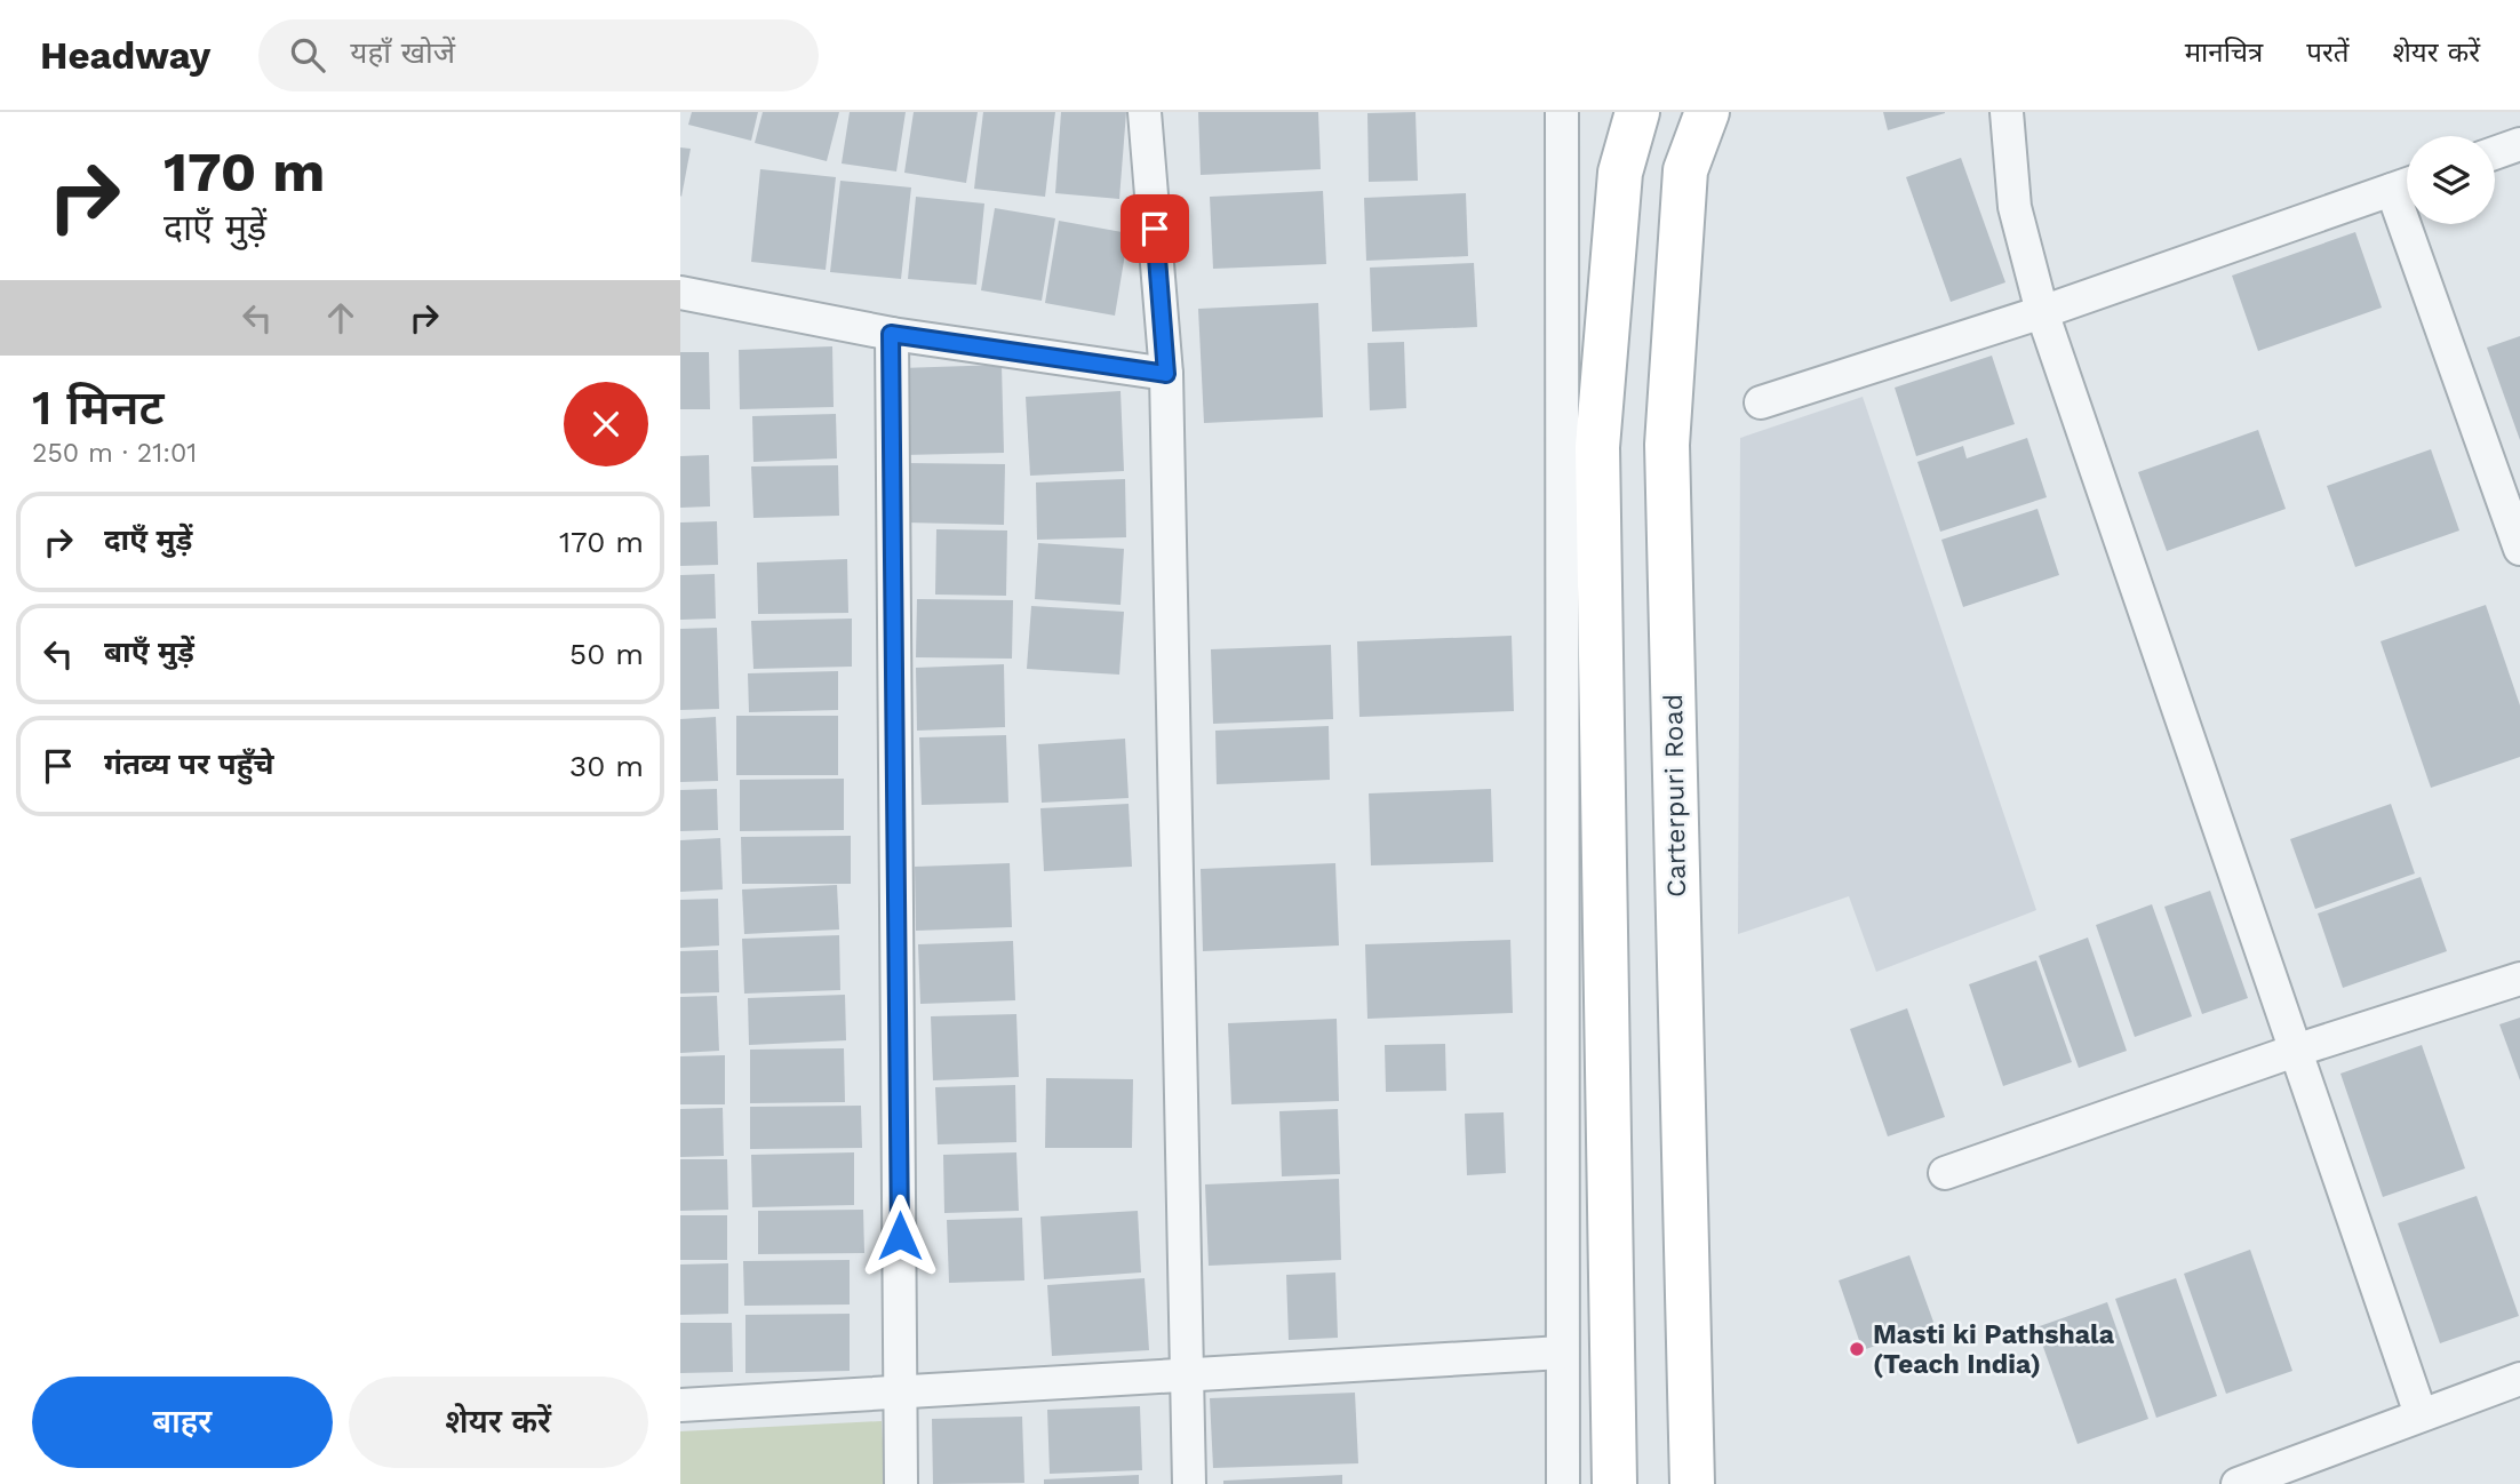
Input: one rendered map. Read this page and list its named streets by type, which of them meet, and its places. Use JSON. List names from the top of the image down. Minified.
{"streets":{"main road":["Carterpuri Road"]},"places":["Masti ki Pathshala (Teach India)"],"page":{"header":"Headway","search":"यहाँ खोजें","nav":["मानचित्र","परतें","शेयर करें"],"turn":["170 m","दाएँ मुड़ें"],"heading":["1 मिनट","250 m · 21:01"],"list":[{"name":"दाएँ मुड़ें","value":"170 m"},{"name":"बाएँ मुड़ें","value":"50 m"},{"name":"गंतव्य पर पहुँचे","value":"30 m"}],"buttons":["बाहर","शेयर करें"]}}
